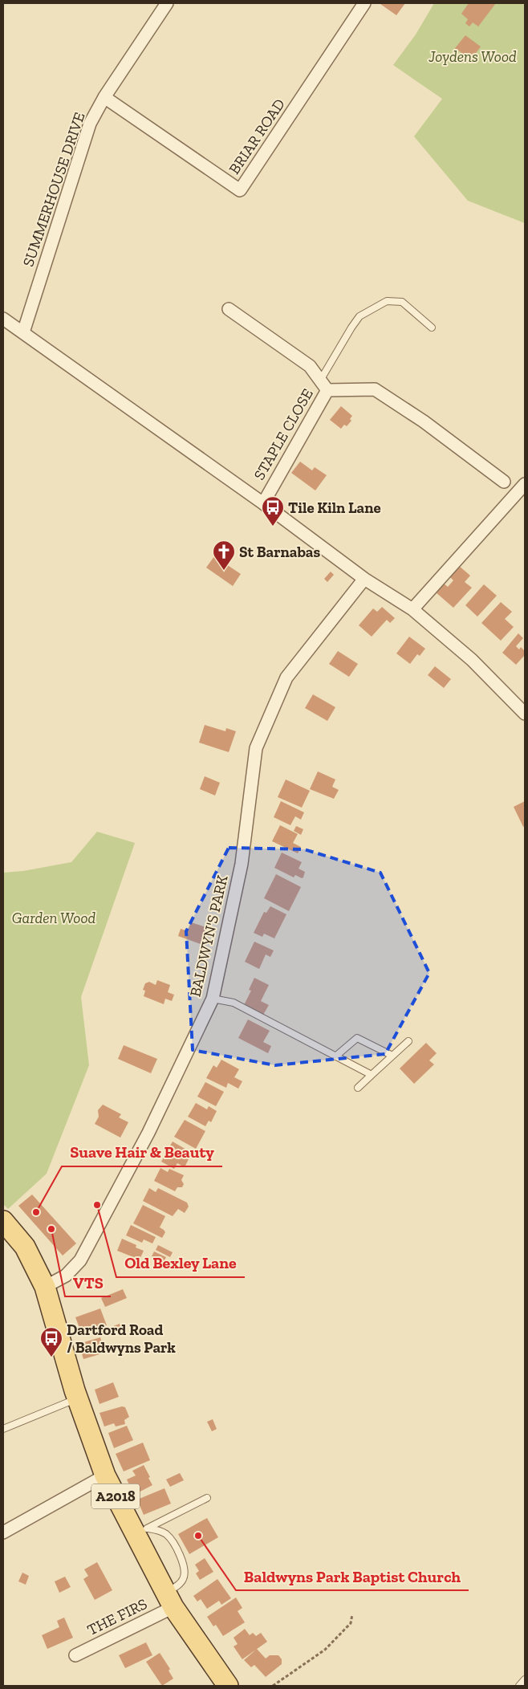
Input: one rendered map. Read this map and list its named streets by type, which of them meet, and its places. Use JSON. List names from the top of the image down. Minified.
{"streets":{"main road":["A2018"],"street":["BRIAR ROAD","SUMMERHOUSE DRIVE","STAPLE CLOSE","BALDWYN'S PARK","THE FIRS"]},"crossings":[["BRIAR ROAD","SUMMERHOUSE DRIVE"],["BALDWYN'S PARK","A2018"],["A2018","THE FIRS"]],"parks":["Joydens Wood","Garden Wood"],"places":{"bus stop":["Tile Kiln Lane","Dartford Road / Baldwyns Park"],"church":["St Barnabas"],"other":["Old Bexley Lane","Suave Hair & Beauty","VTS","Baldwyns Park Baptist Church"]}}
